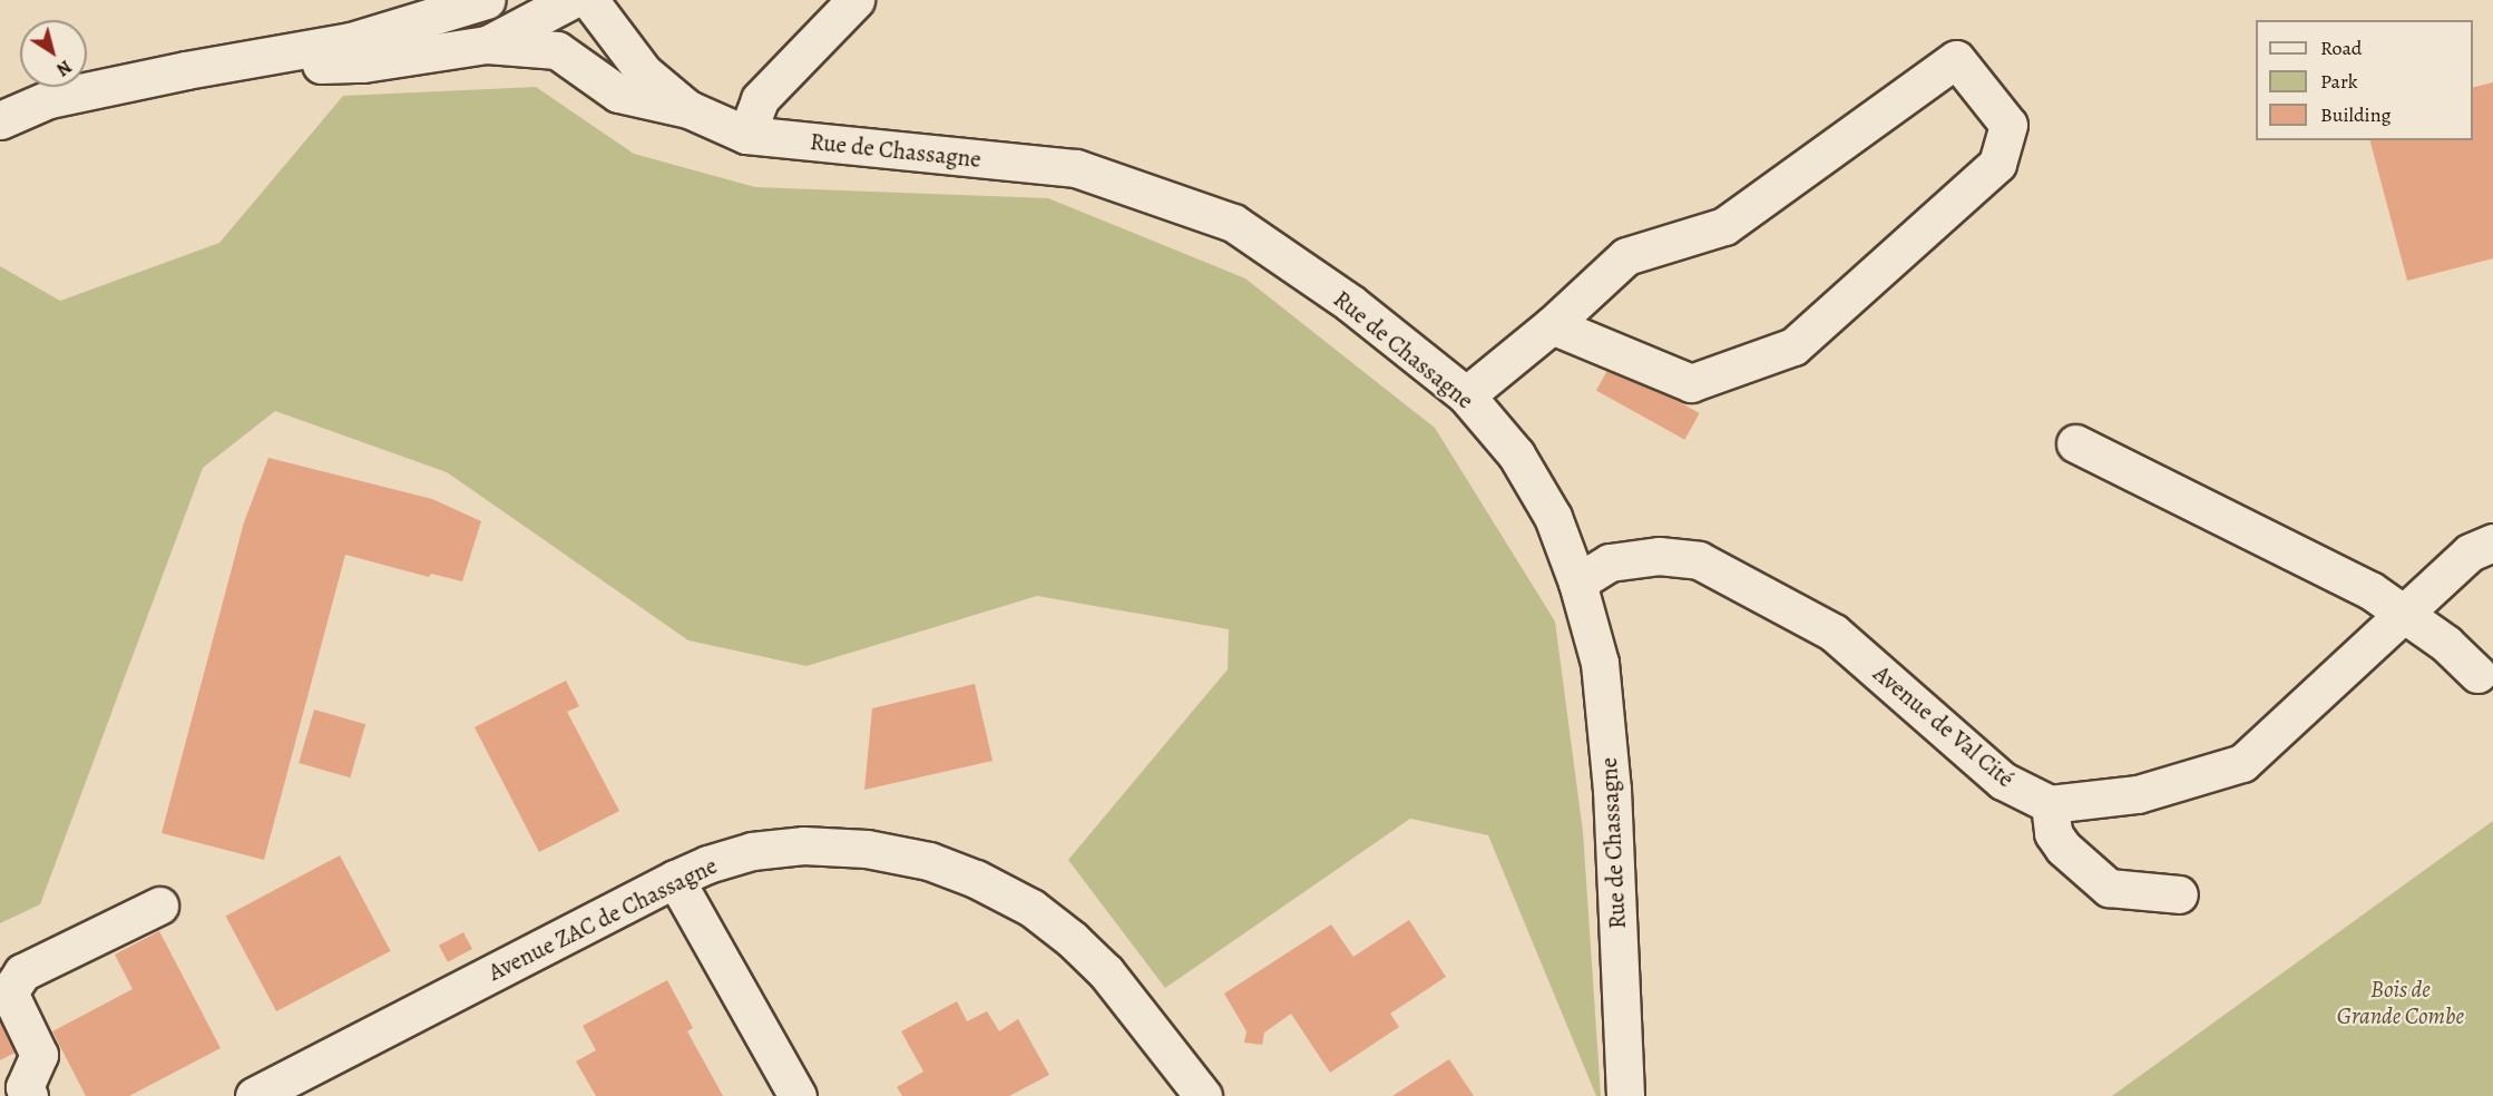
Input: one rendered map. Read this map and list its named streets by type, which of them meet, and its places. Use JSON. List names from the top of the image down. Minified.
{"streets":{"street":["Rue de Chassagne","Avenue de Val Cité","Avenue ZAC de Chassagne"]},"crossings":[["Rue de Chassagne","Avenue de Val Cité"]],"parks":["Bois de Grande Combe"],"legend":["Road","Park","Building"],"north":"bottom right"}
